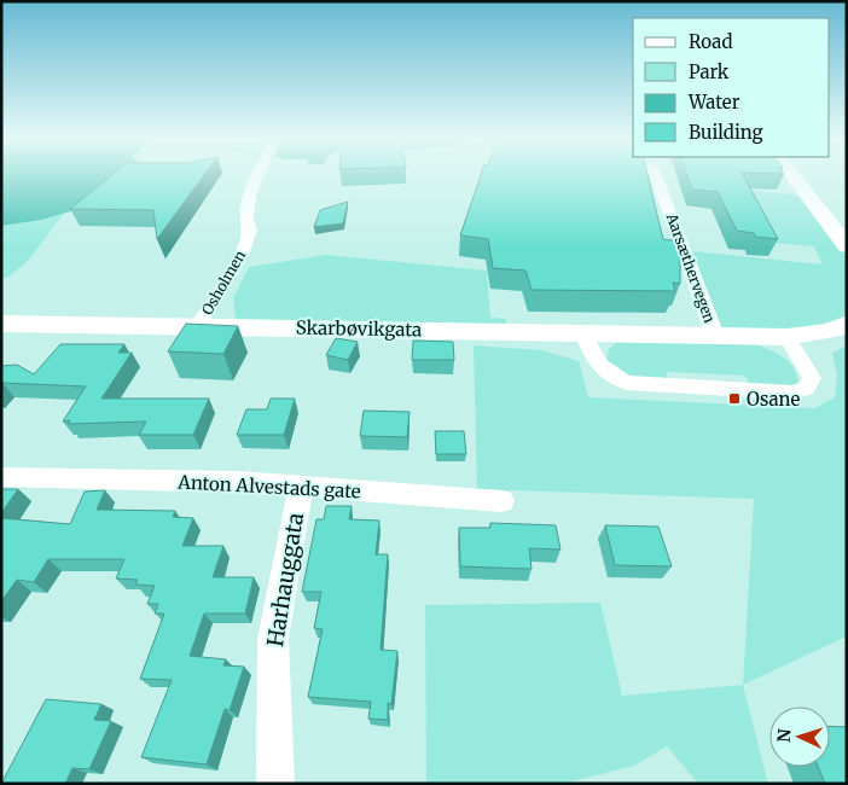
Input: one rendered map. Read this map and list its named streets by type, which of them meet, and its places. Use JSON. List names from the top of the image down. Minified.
{"streets":{"main road":["Skarbøvikgata"],"street":["Aarsæthervegen","Osholmen","Anton Alvestads gate","Harhauggata"]},"crossings":[["Aarsæthervegen","Skarbøvikgata"],["Osholmen","Skarbøvikgata"],["Anton Alvestads gate","Harhauggata"]],"places":{"transit":["Osane"]},"legend":["Road","Park","Water","Building"],"north":"left"}
